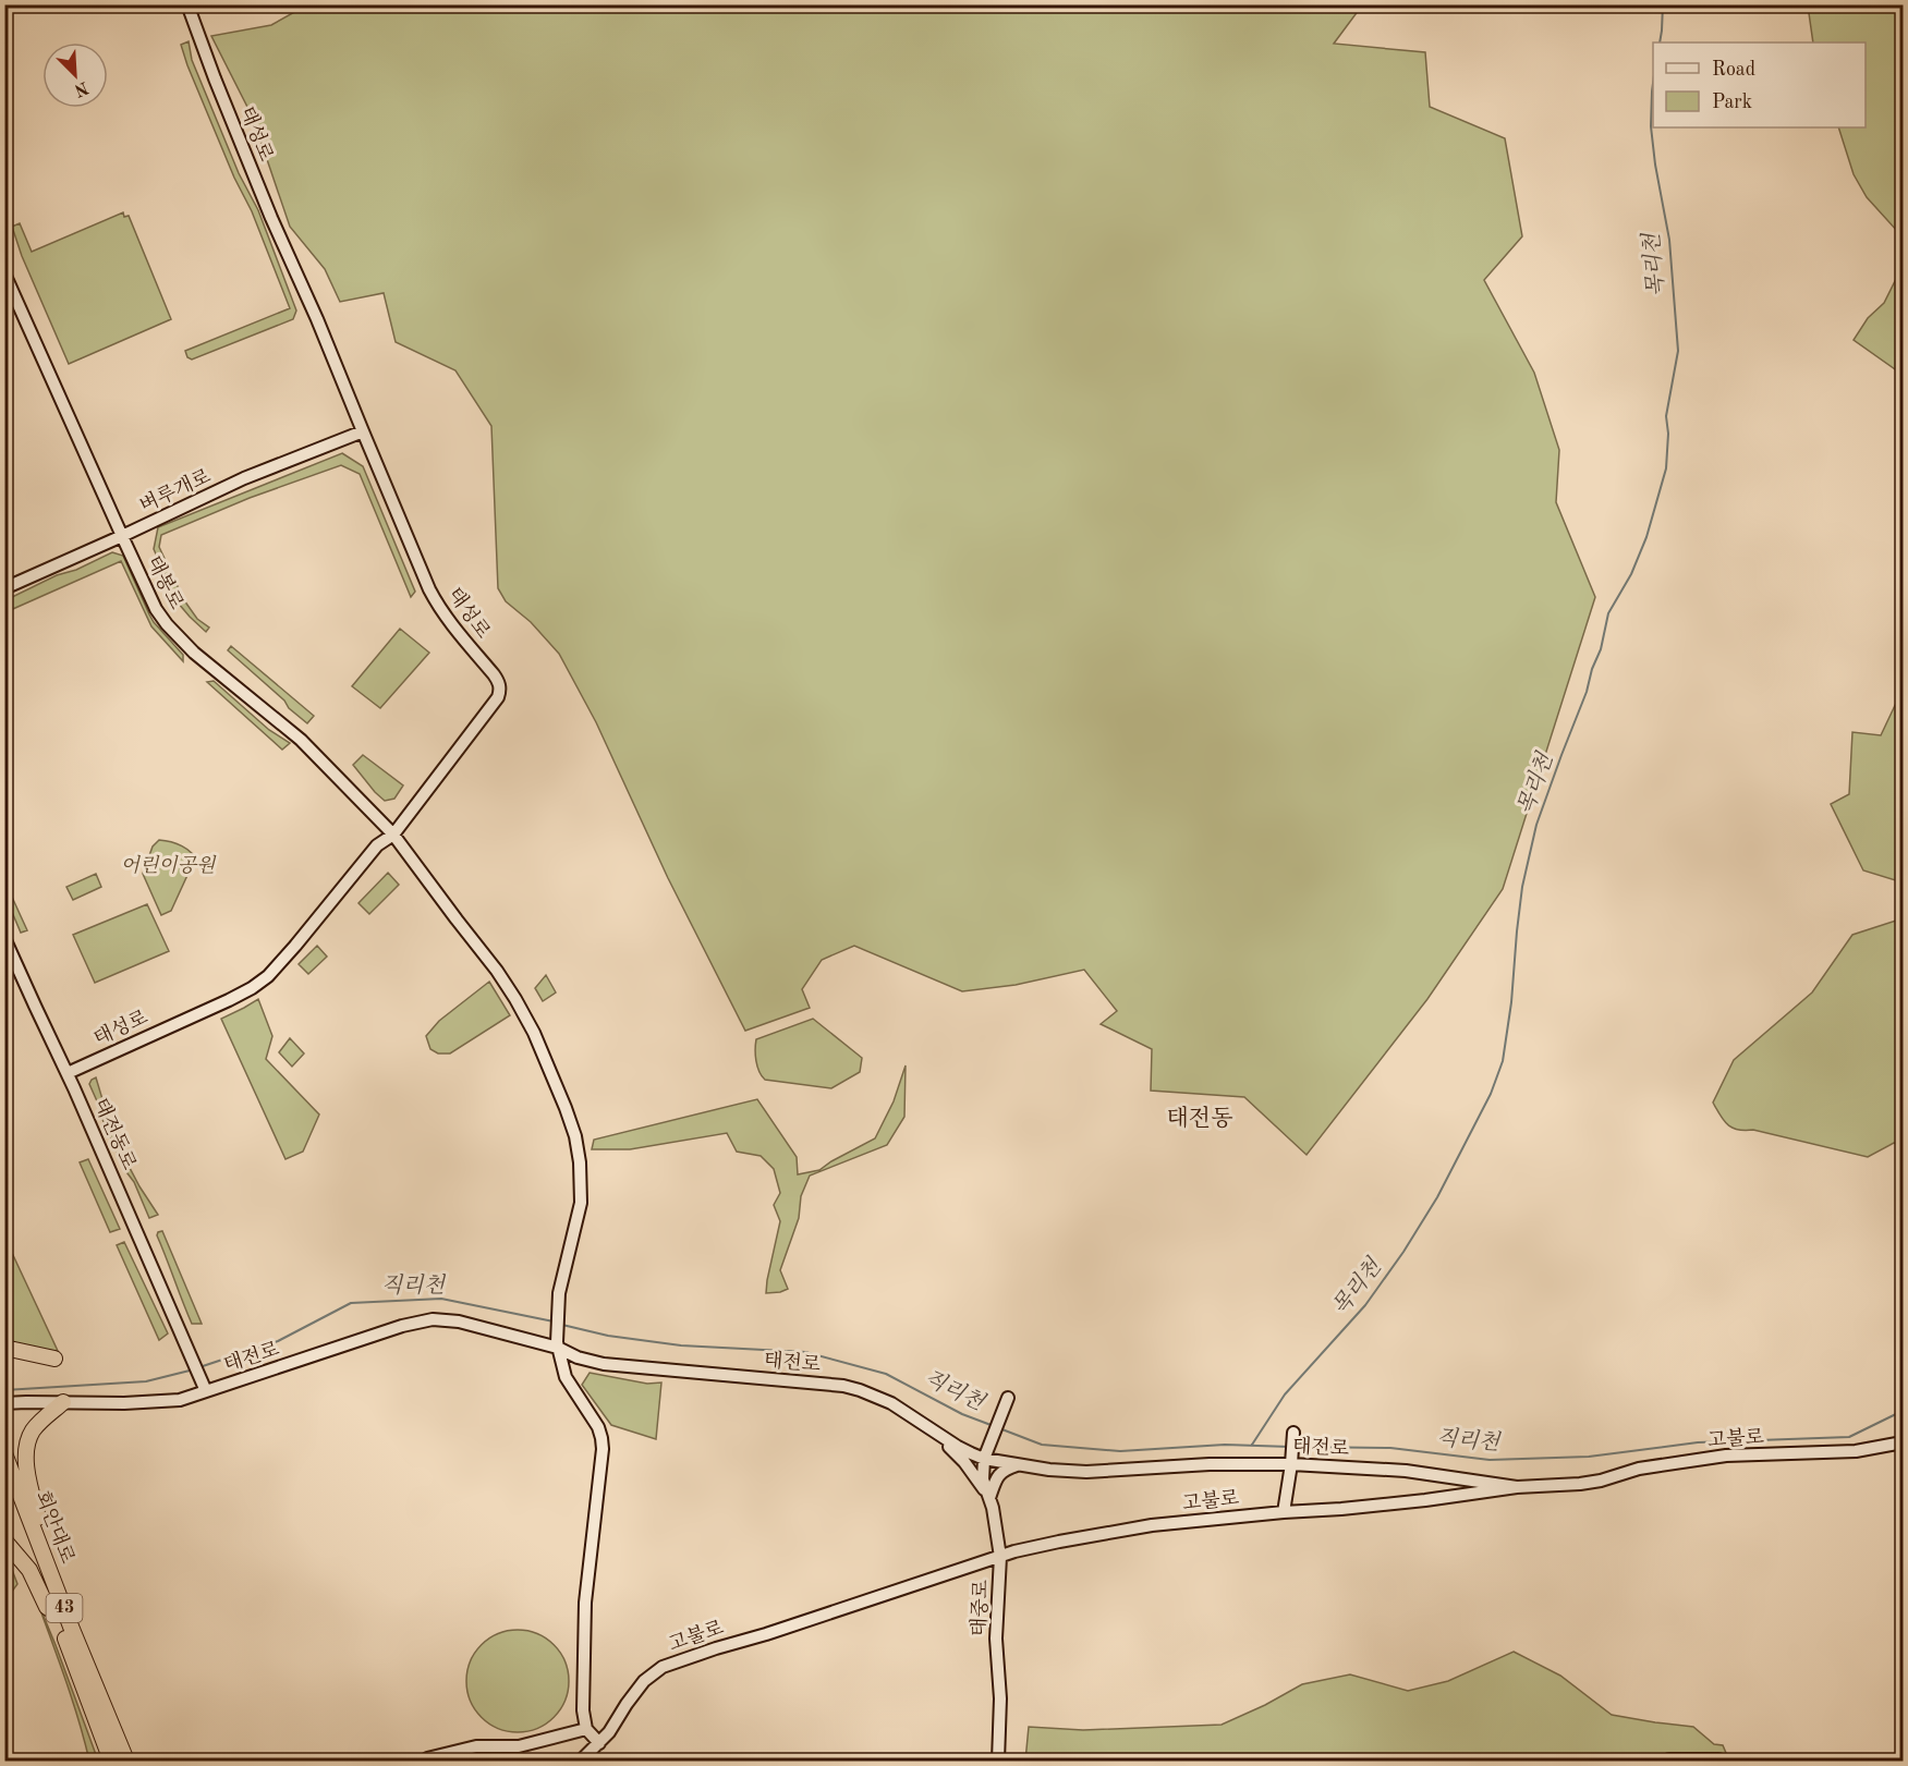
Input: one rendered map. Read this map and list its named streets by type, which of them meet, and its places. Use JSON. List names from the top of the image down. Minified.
{"streets":{"highway":["회안대로","43"],"street":["태성로","벼루개로","태봉로","태전동로","태전로","고불로","태중로"]},"crossings":[["태성로","벼루개로"],["태성로","태봉로"],["태성로","태전동로"],["벼루개로","태봉로"],["태봉로","태전로"],["태전동로","태전로"],["태전로","고불로"],["태전로","태중로"],["고불로","태중로"]],"districts":["태전동"],"water":["목리천","직리천"],"parks":["어린이공원"],"legend":["Road","Park"],"north":"bottom right"}
